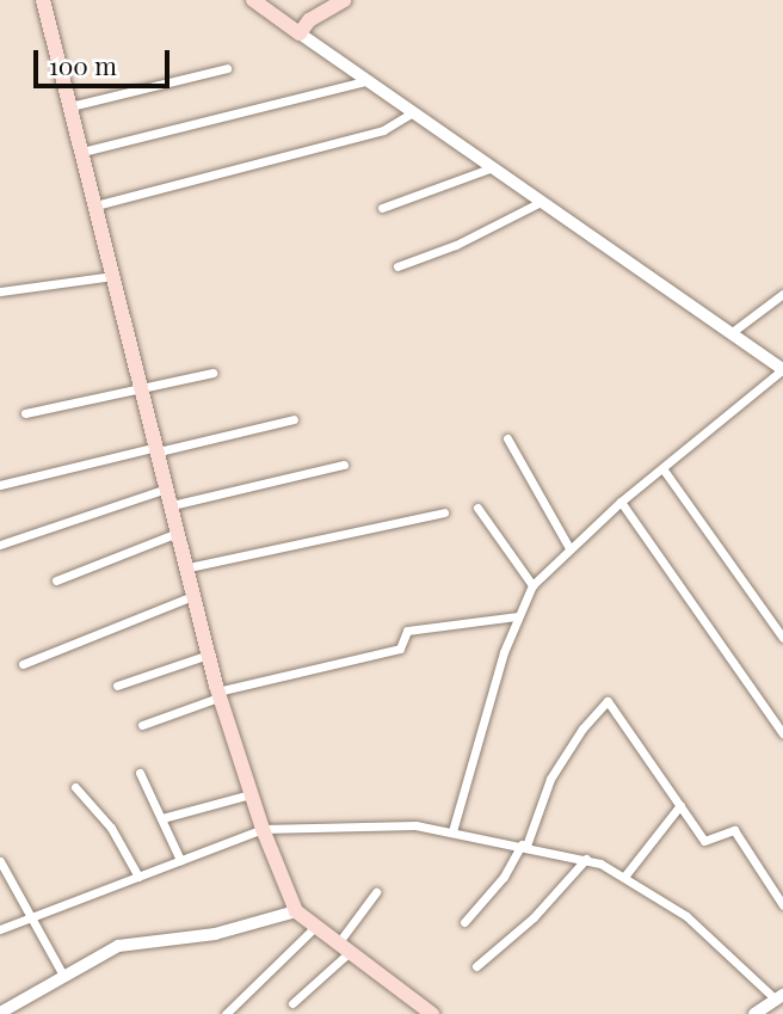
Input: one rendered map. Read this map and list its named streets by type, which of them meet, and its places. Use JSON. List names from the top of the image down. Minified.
{"scale_bar":"100 m"}
